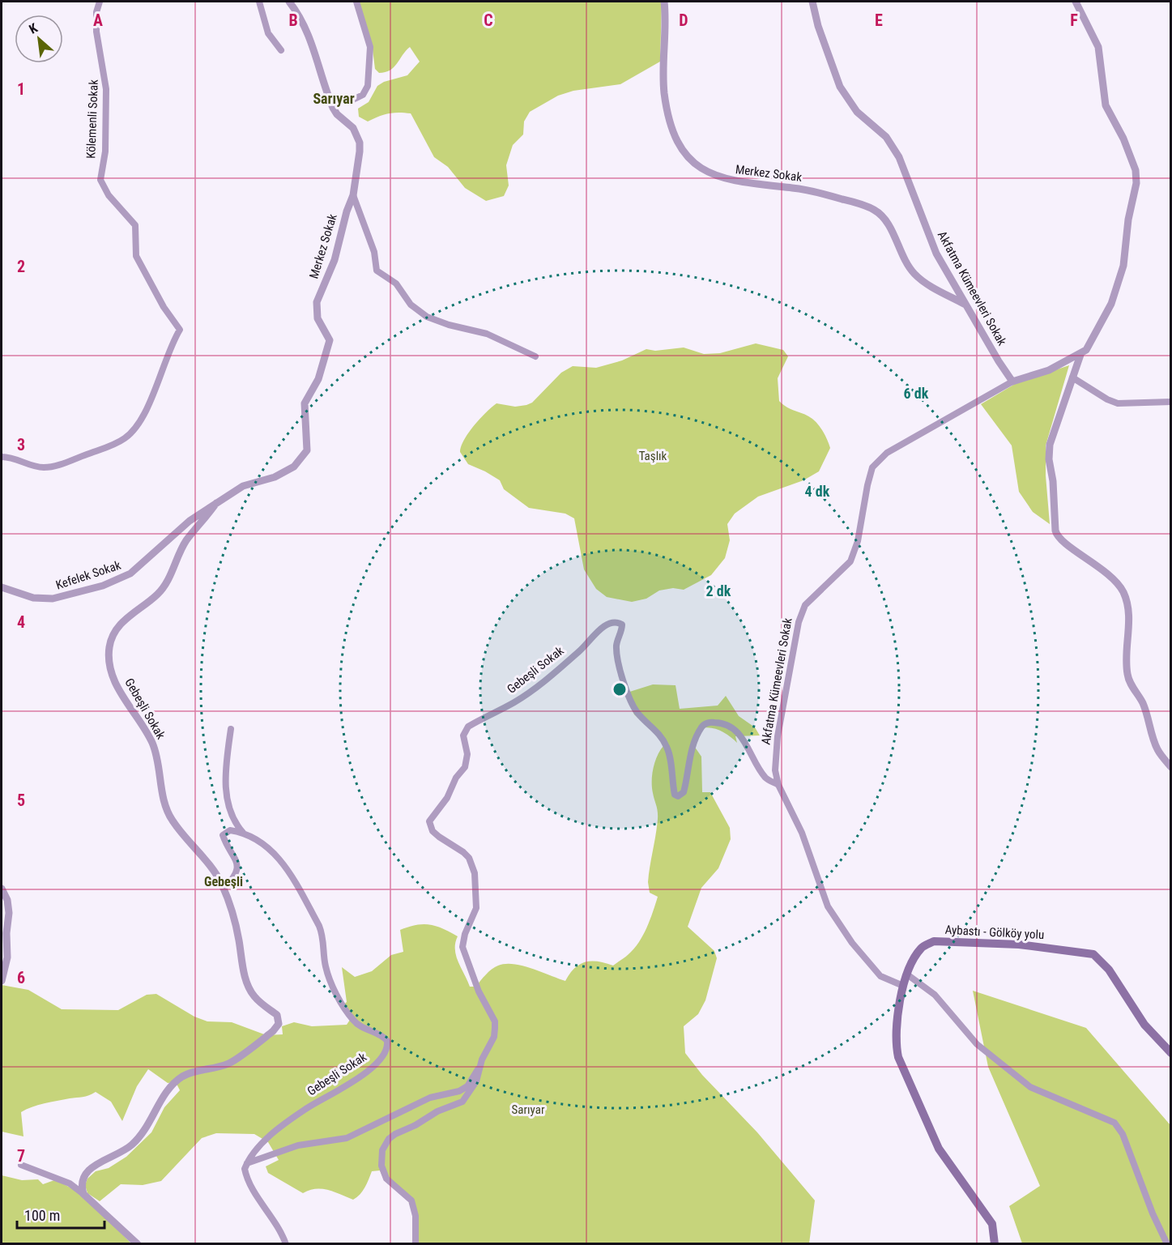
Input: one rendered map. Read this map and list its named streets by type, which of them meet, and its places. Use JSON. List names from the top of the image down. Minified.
{"streets":{"main road":["Aybastı - Gölköy yolu"],"street":["Kölemenli Sokak","Merkez Sokak","Akfatma Kümeevleri Sokak","Kefelek Sokak","Gebeşli Sokak"]},"crossings":[["Merkez Sokak","Akfatma Kümeevleri Sokak"],["Merkez Sokak","Kefelek Sokak"],["Merkez Sokak","Gebeşli Sokak"],["Akfatma Kümeevleri Sokak","Gebeşli Sokak"],["Akfatma Kümeevleri Sokak","Aybastı - Gölköy yolu"],["Kefelek Sokak","Gebeşli Sokak"]],"districts":["Sarıyar","Gebeşli"],"parks":["Taşlık","Sarıyar"],"scale_bar":"100 m","north":"top left","grid":{"columns":["A","B","C","D","E","F"],"rows":["1","2","3","4","5","6","7"]},"rings":["6 dk","4 dk","2 dk"]}
